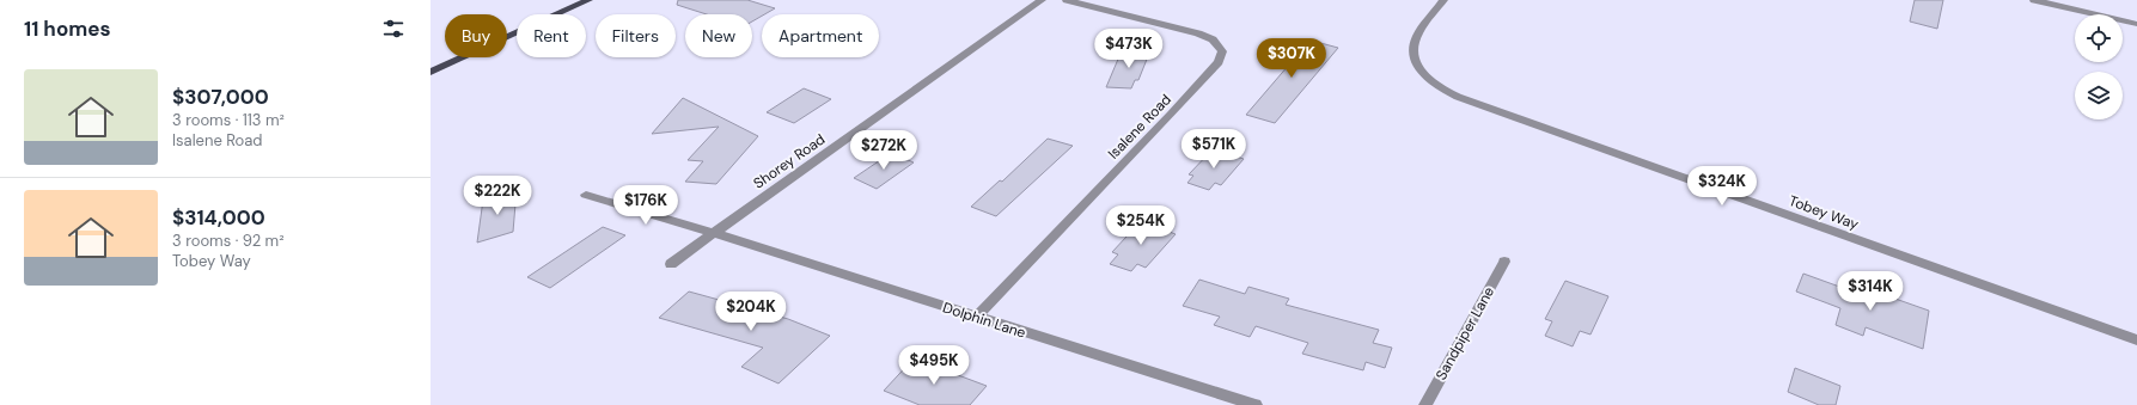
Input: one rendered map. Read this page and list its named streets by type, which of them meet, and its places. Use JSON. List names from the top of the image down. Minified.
{"streets":{"street":["Isalene Road","Shorey Road","Tobey Way","Dolphin Lane","Sandpiper Lane"]},"crossings":[["Isalene Road","Dolphin Lane"],["Shorey Road","Dolphin Lane"]],"page":{"heading":"11 homes","chip":["Buy","Rent","Filters","New","Apartment"],"price":["$473K","$307K","$571K","$272K","$324K","$222K","$176K","$254K","$314K","$204K","$495K"],"list":[{"name":"$307,000","note":"3 rooms · 113 m² · Isalene Road"},{"name":"$314,000","note":"3 rooms · 92 m² · Tobey Way"}]}}
